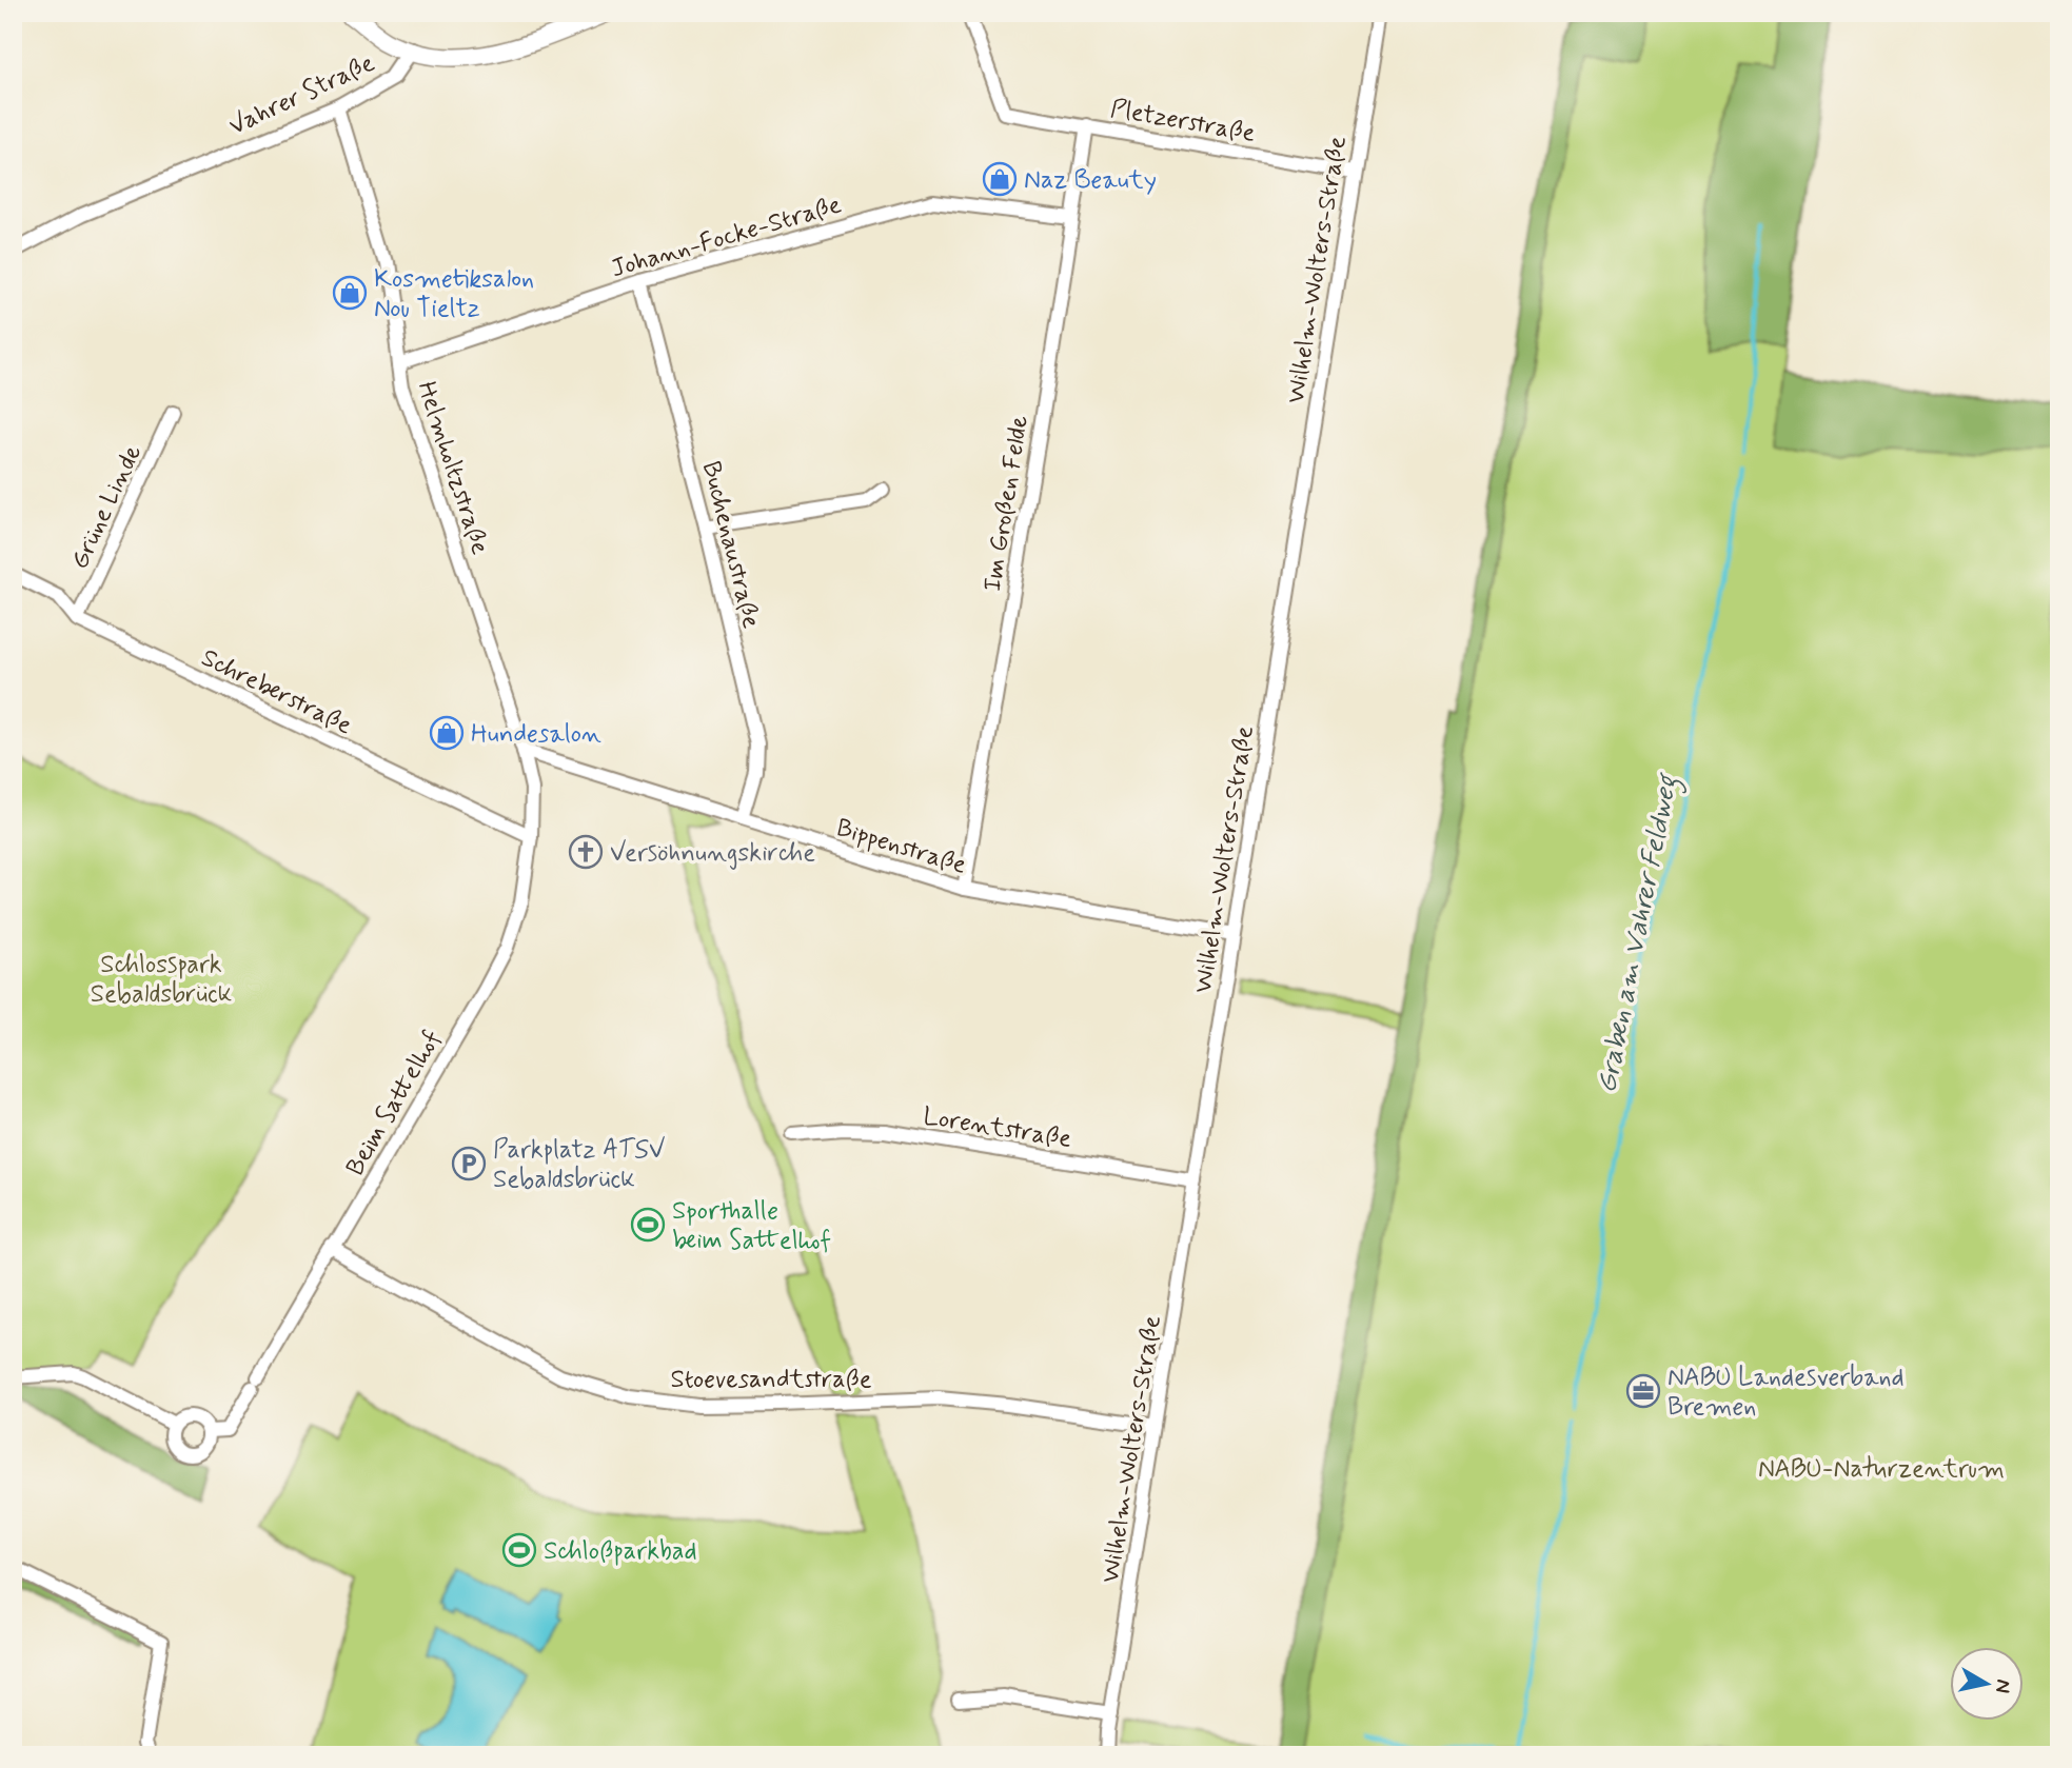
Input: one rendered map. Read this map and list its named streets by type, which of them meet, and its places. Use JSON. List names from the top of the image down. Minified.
{"streets":{"street":["Vahrer Straße","Pletzerstraße","Johann-Focke-Straße","Wilhelm-Wolters-Straße","Helmholtzstraße","Im Großen Felde","Grüne Linde","Buchenaustraße","Schreberstraße","Bippenstraße","Beim Sattelhof","Lorentstraße","Stoevesandtstraße"]},"crossings":[["Vahrer Straße","Helmholtzstraße"],["Pletzerstraße","Wilhelm-Wolters-Straße"],["Pletzerstraße","Im Großen Felde"],["Johann-Focke-Straße","Helmholtzstraße"],["Johann-Focke-Straße","Im Großen Felde"],["Johann-Focke-Straße","Buchenaustraße"],["Wilhelm-Wolters-Straße","Bippenstraße"],["Wilhelm-Wolters-Straße","Lorentstraße"],["Wilhelm-Wolters-Straße","Stoevesandtstraße"],["Helmholtzstraße","Schreberstraße"],["Helmholtzstraße","Bippenstraße"],["Helmholtzstraße","Beim Sattelhof"],["Im Großen Felde","Bippenstraße"],["Grüne Linde","Schreberstraße"],["Buchenaustraße","Bippenstraße"],["Schreberstraße","Beim Sattelhof"],["Beim Sattelhof","Stoevesandtstraße"]],"water":["Graben am Vahrer Feldweg"],"parks":["Schlosspark Sebaldsbrück","NABU-Naturzentrum"],"places":{"shop":["Naz Beauty","Kosmetiksalon Nou Tieltz","Hundesalon"],"church":["Versöhnungskirche"],"parking":["Parkplatz ATSV Sebaldsbrück"],"sports":["Sporthalle beim Sattelhof","Schloßparkbad"],"office":["NABU Landesverband Bremen"]},"north":"right"}
